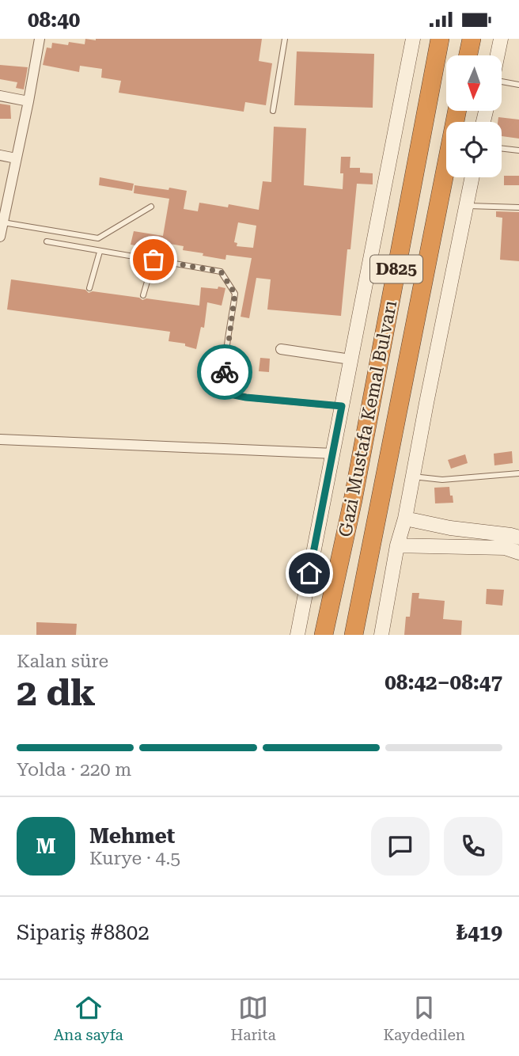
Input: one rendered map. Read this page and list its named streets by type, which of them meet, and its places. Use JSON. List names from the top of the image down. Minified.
{"streets":{"highway":["D825","Gazi Mustafa Kemal Bulvarı"]},"north":"bottom","page":{"status":"08:40","heading":["2 dk","Kalan süre","08:42–08:47"],"panel":["Mehmet","Kurye · 4.5","Sipariş #8802","₺419"],"bar":"Yolda · 220 m","round":"M","tabs":["Ana sayfa","Harita","Kaydedilen"]}}
